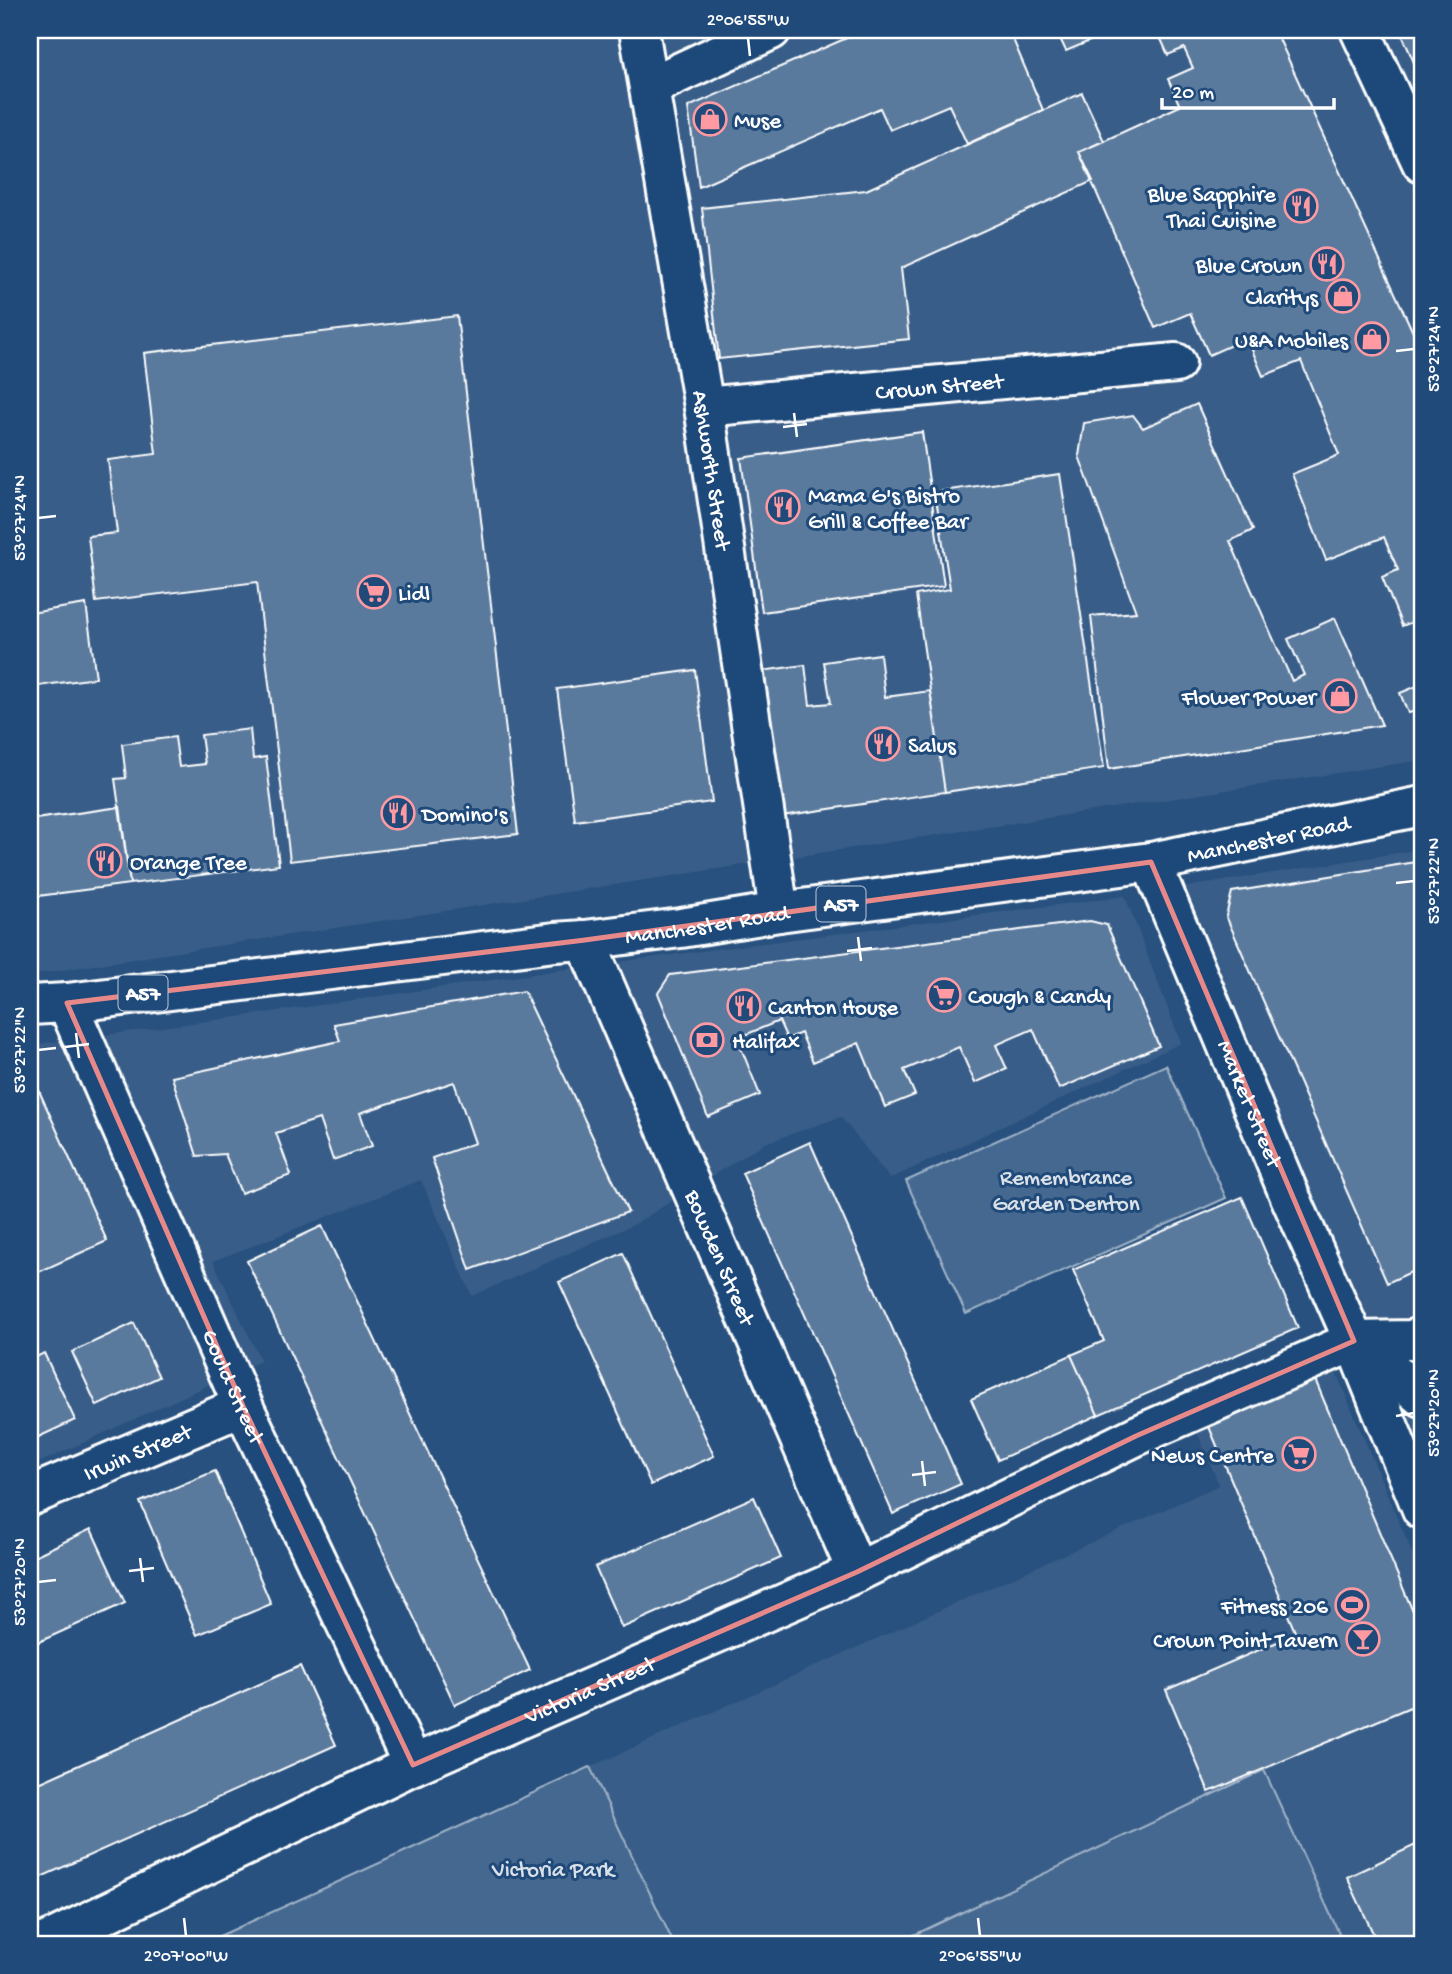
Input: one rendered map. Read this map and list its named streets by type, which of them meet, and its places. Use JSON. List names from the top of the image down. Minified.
{"streets":{"main road":["Crown Street","Ashworth Street","Manchester Road","A57","Market Street","Bowden Street","Gould Street","Irwin Street","Victoria Street"]},"crossings":[["Crown Street","Ashworth Street"],["Ashworth Street","Manchester Road"],["Manchester Road","Market Street"],["Manchester Road","Bowden Street"],["Manchester Road","Gould Street"],["Market Street","Victoria Street"],["Bowden Street","Victoria Street"],["Gould Street","Irwin Street"],["Gould Street","Victoria Street"]],"parks":["Remembrance Garden Denton","Victoria Park"],"places":{"shop":["Muse","Claritys","U&A Mobiles","Flower Power"],"restaurant":["Blue Sapphire Thai Cuisine","Blue Crown","Mama G's Bistro Grill & Coffee Bar","Salus","Domino's","Orange Tree","Canton House"],"supermarket":["Lidl","Cough & Candy","News Centre"],"bank":["Halifax"],"sports":["Fitness 206"],"bar":["Crown Point Tavern"]},"scale_bar":"20 m","coordinates":["2°06'55\"W","53°27'24\"N","53°27'22\"N","53°27'20\"N","2°07'00\"W"]}
